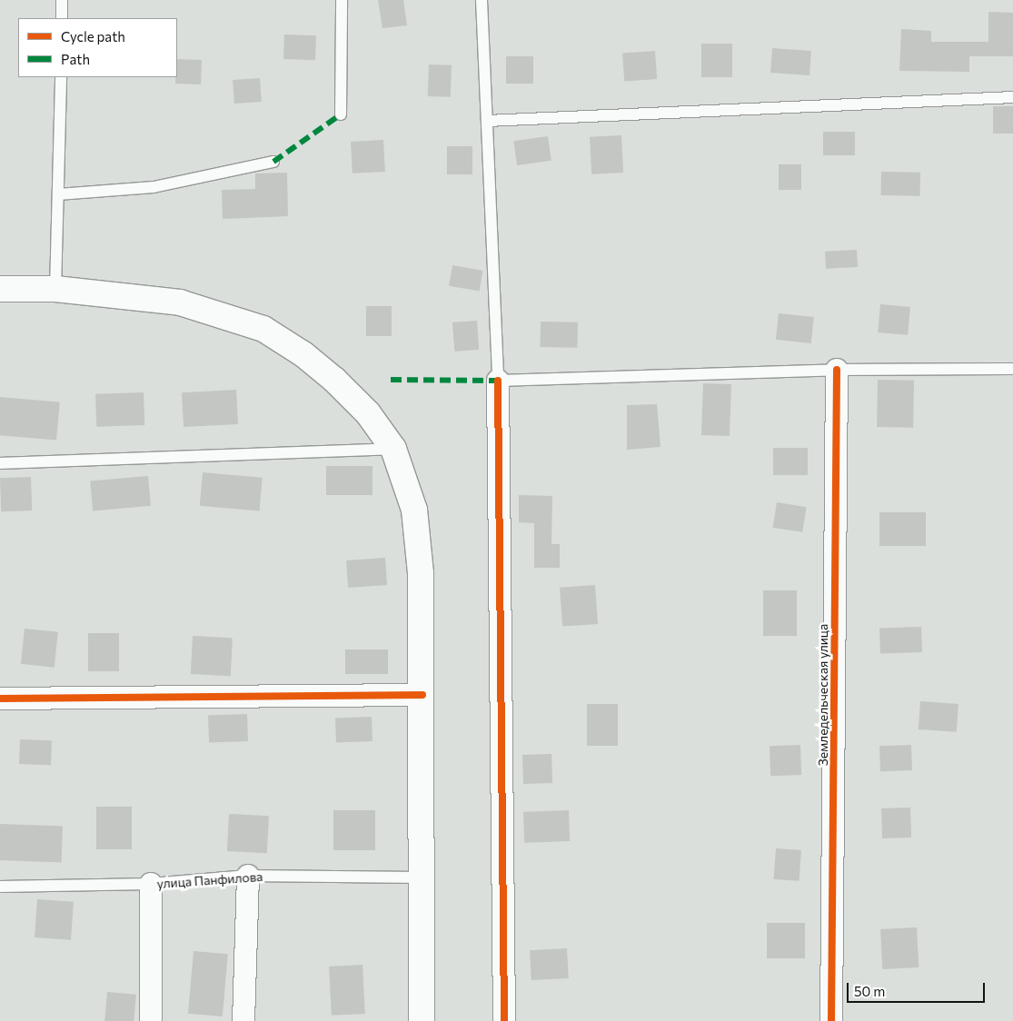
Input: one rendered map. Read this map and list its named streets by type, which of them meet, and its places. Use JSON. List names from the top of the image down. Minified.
{"streets":{"street":["Земледельческая улица"],"lane":["улица Панфилова"]},"legend":["Cycle path","Path"],"scale_bar":"50 m"}
